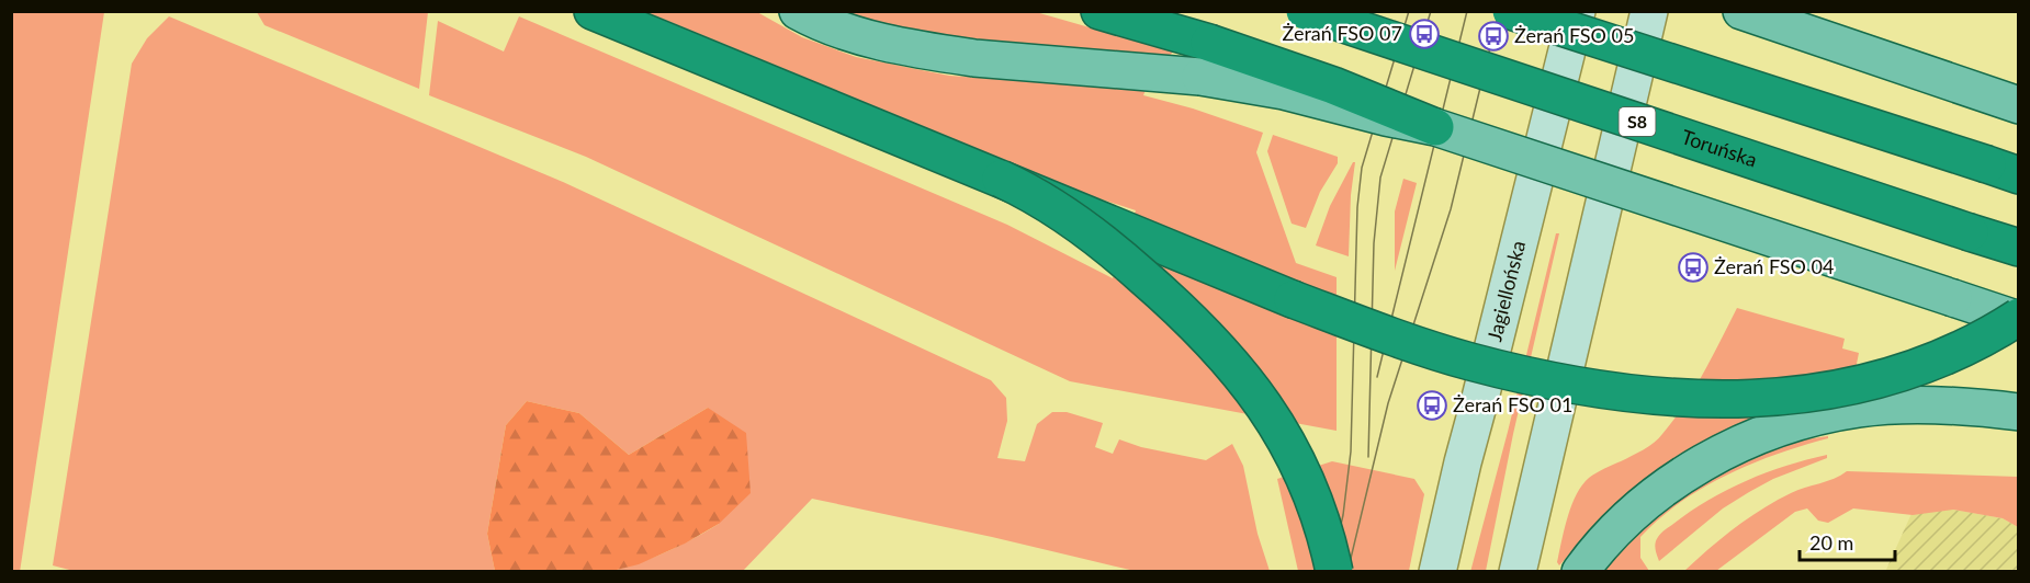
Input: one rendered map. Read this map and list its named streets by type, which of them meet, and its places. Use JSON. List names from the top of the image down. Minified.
{"streets":{"highway":["S8","Toruńska"],"main road":["Jagiellońska"]},"places":{"bus stop":["Żerań FSO 07","Żerań FSO 05","Żerań FSO 04","Żerań FSO 01"]},"scale_bar":"20 m"}
